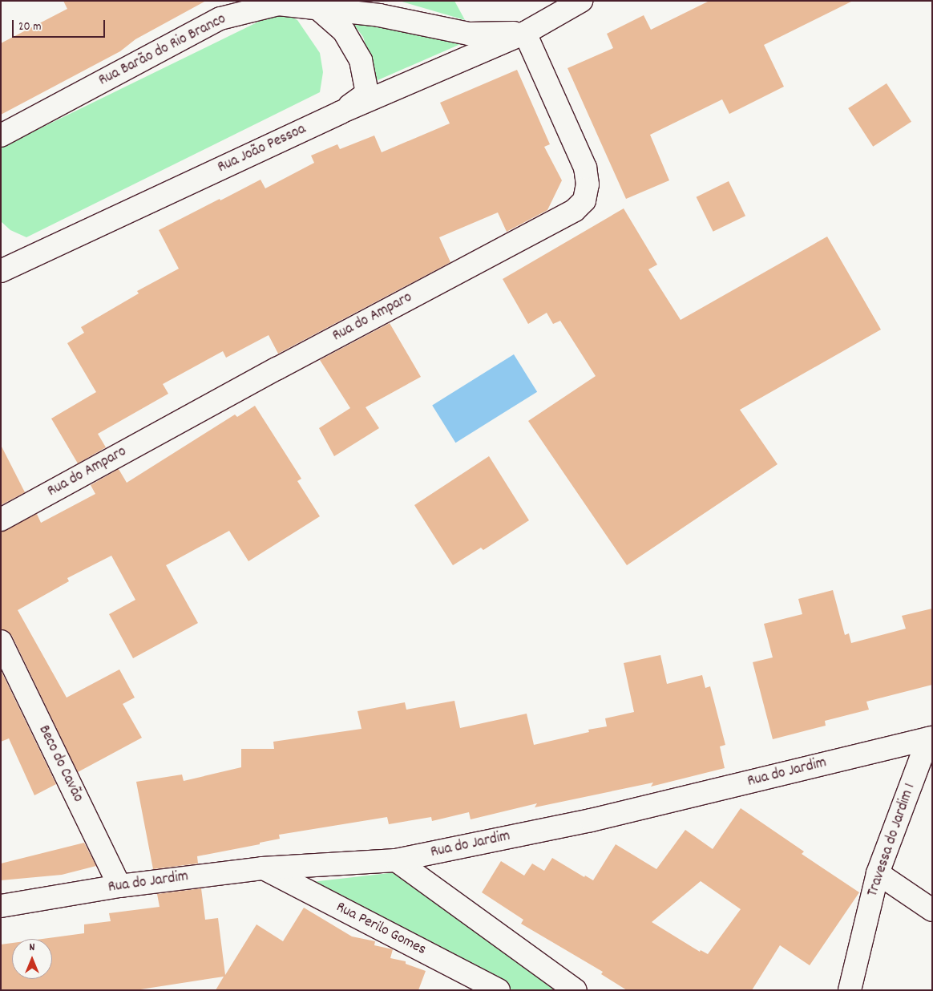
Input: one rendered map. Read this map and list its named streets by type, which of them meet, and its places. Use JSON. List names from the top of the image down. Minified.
{"streets":{"street":["Rua Barão do Rio Branco","Rua João Pessoa","Rua do Amparo","Beco do Cavão","Rua do Jardim","Travessa do Jardim 1","Rua Perilo Gomes"]},"crossings":[["Rua Barão do Rio Branco","Rua João Pessoa"],["Rua Barão do Rio Branco","Rua do Amparo"],["Rua João Pessoa","Rua do Amparo"],["Beco do Cavão","Rua do Jardim"],["Rua do Jardim","Travessa do Jardim 1"],["Rua do Jardim","Rua Perilo Gomes"]],"scale_bar":"20 m","north":"top"}
